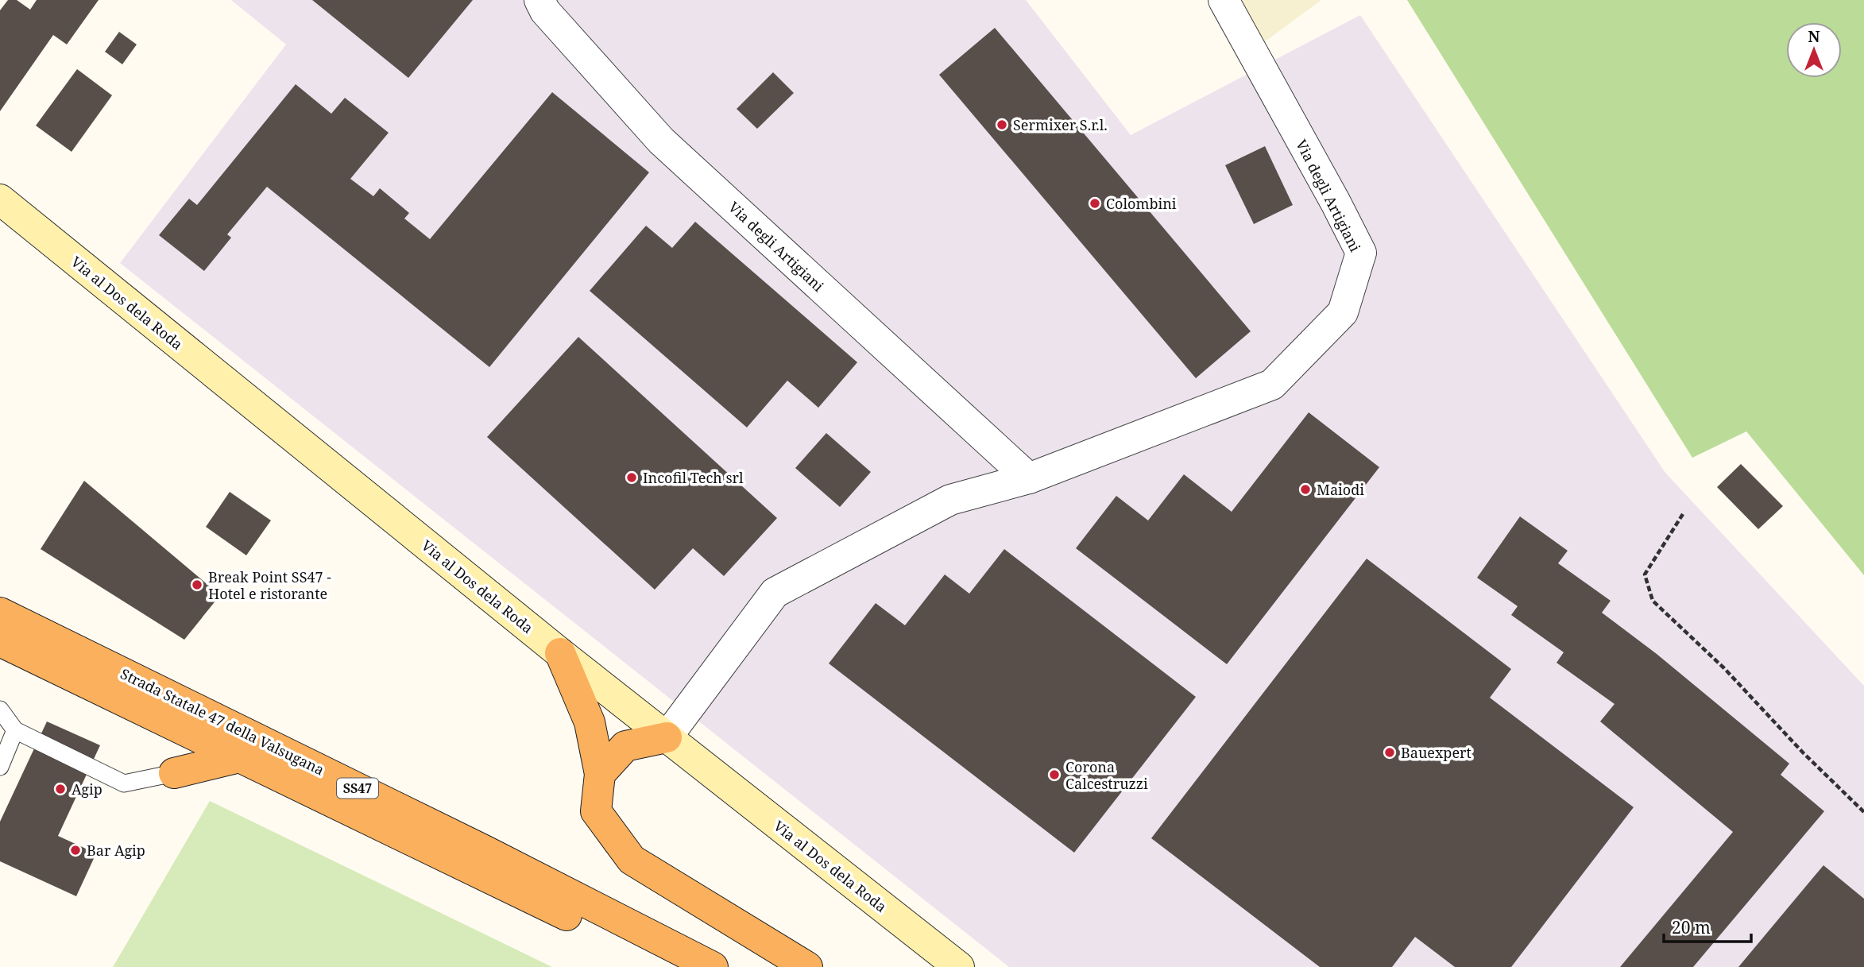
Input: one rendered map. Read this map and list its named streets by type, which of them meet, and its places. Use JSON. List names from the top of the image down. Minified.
{"streets":{"highway":["Strada Statale 47 della Valsugana","SS47"],"main road":["Via al Dos dela Roda"],"street":["Via degli Artigiani"]},"crossings":[["Via degli Artigiani","Via al Dos dela Roda"]],"places":["Sermixer S.r.l.","Colombini","Incofil Tech srl","Maiodi","Break Point SS47 - Hotel e ristorante","Bauexpert","Corona Calcestruzzi","Agip","Bar Agip"],"scale_bar":"20 m","north":"top"}
